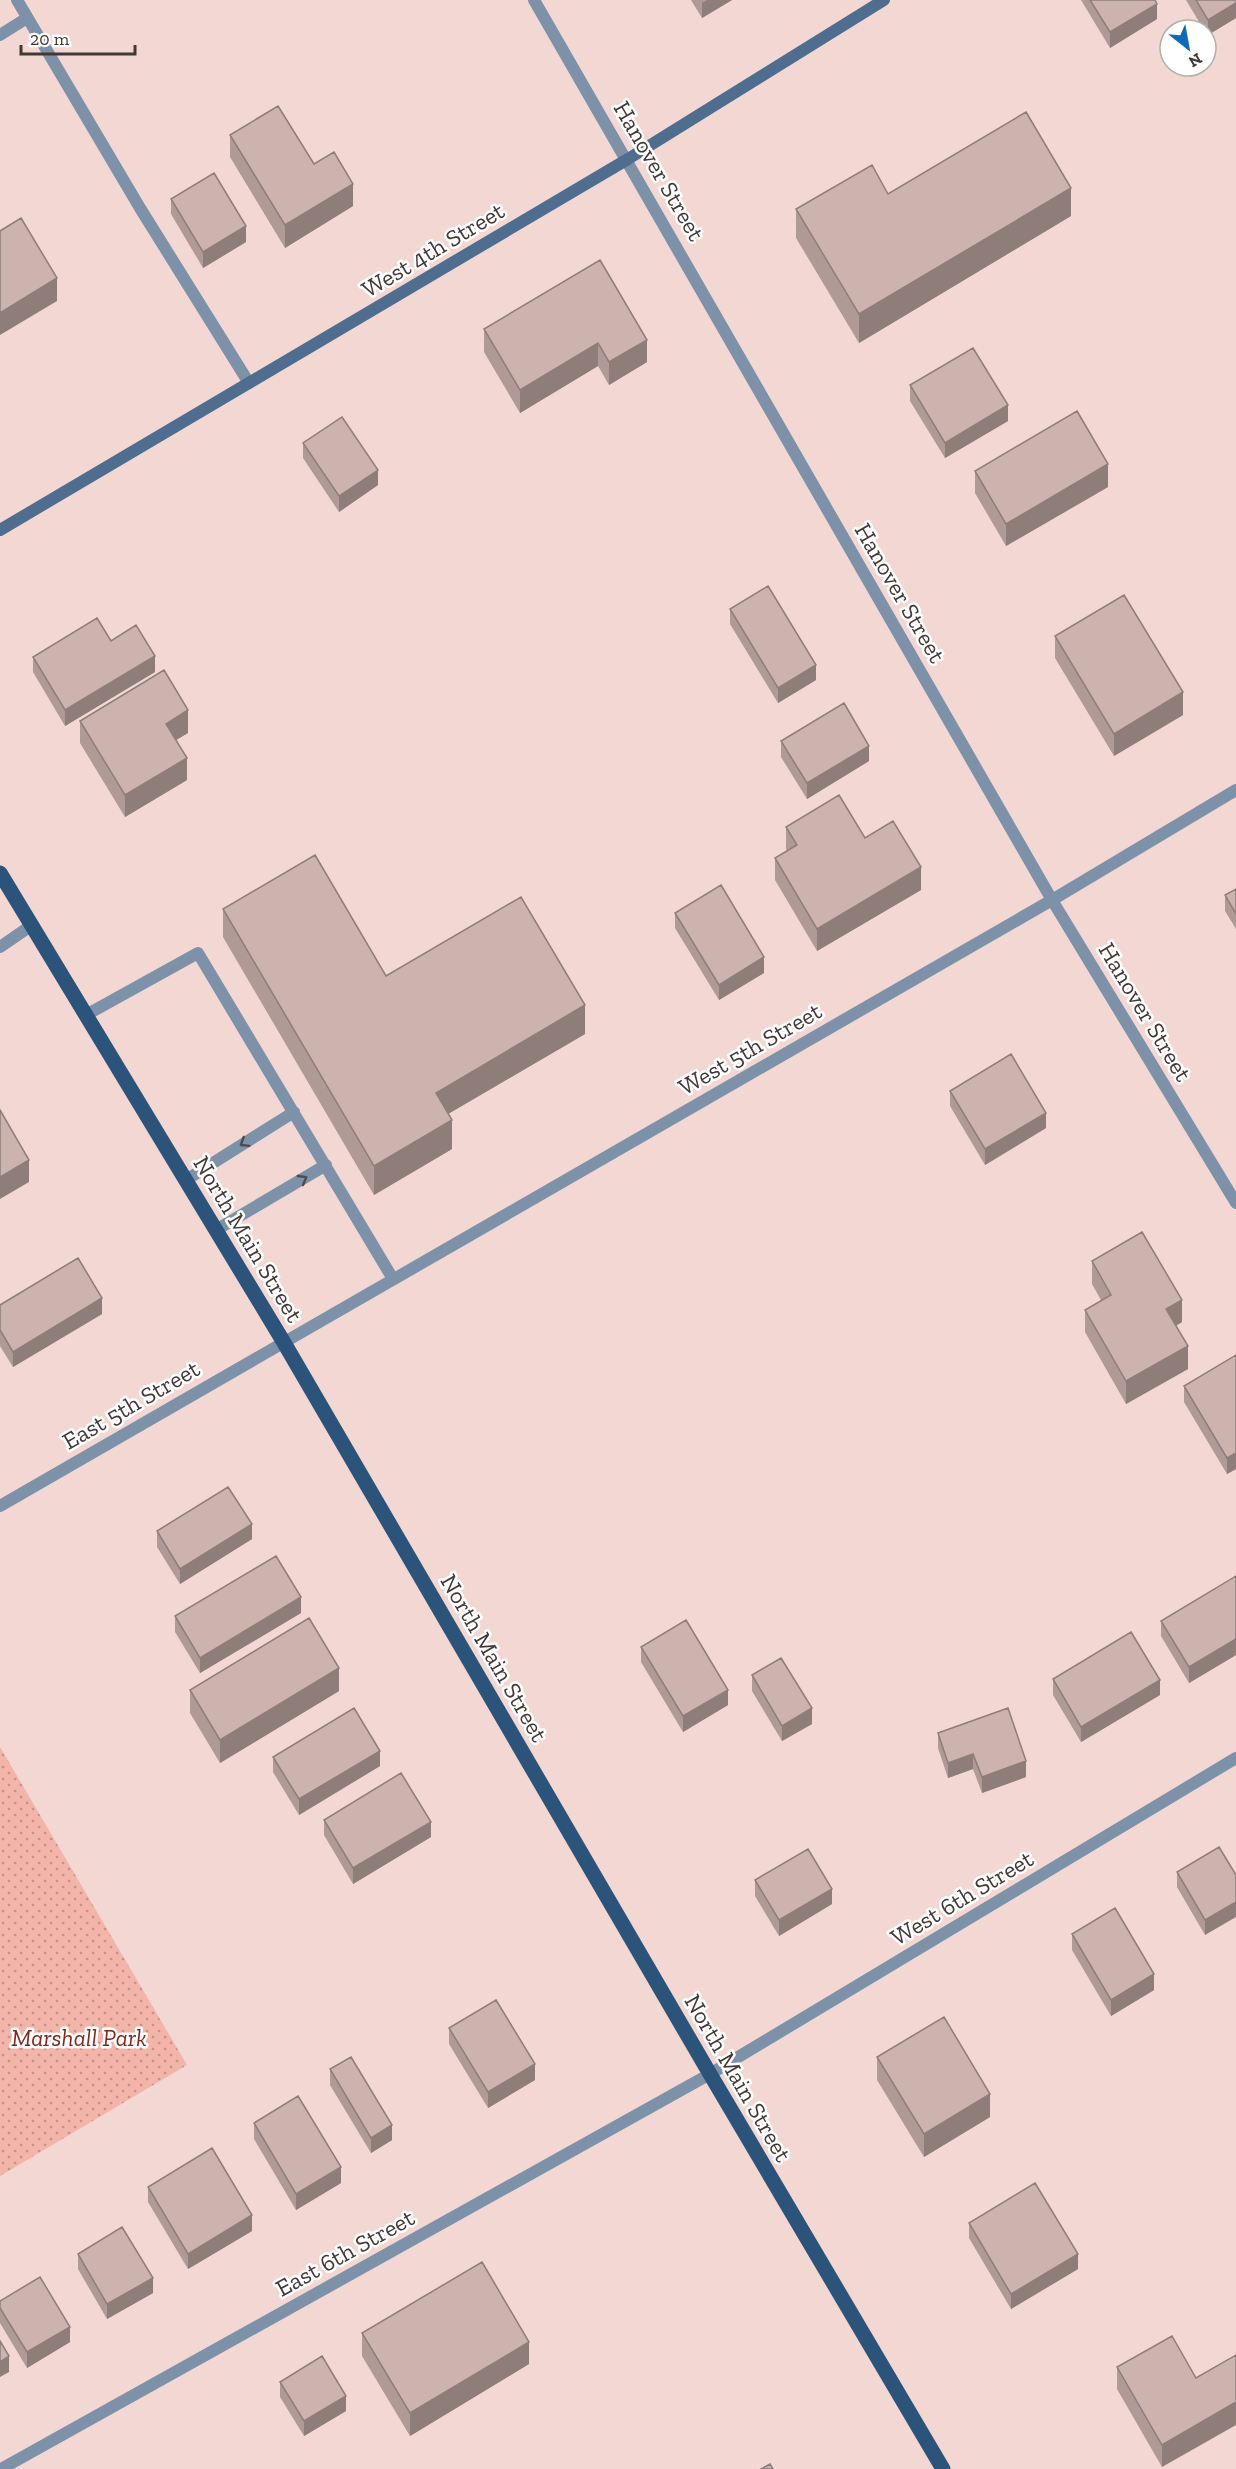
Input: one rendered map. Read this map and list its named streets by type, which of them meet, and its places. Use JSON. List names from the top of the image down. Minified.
{"streets":{"main road":["West 4th Street","North Main Street"],"street":["Hanover Street","West 5th Street","East 5th Street","West 6th Street","East 6th Street"]},"crossings":[["Hanover Street","West 4th Street"],["Hanover Street","West 5th Street"],["West 5th Street","North Main Street"],["West 5th Street","East 5th Street"],["North Main Street","East 5th Street"],["North Main Street","West 6th Street"],["North Main Street","East 6th Street"],["West 6th Street","East 6th Street"]],"parks":["Marshall Park"],"scale_bar":"20 m","north":"bottom right"}
